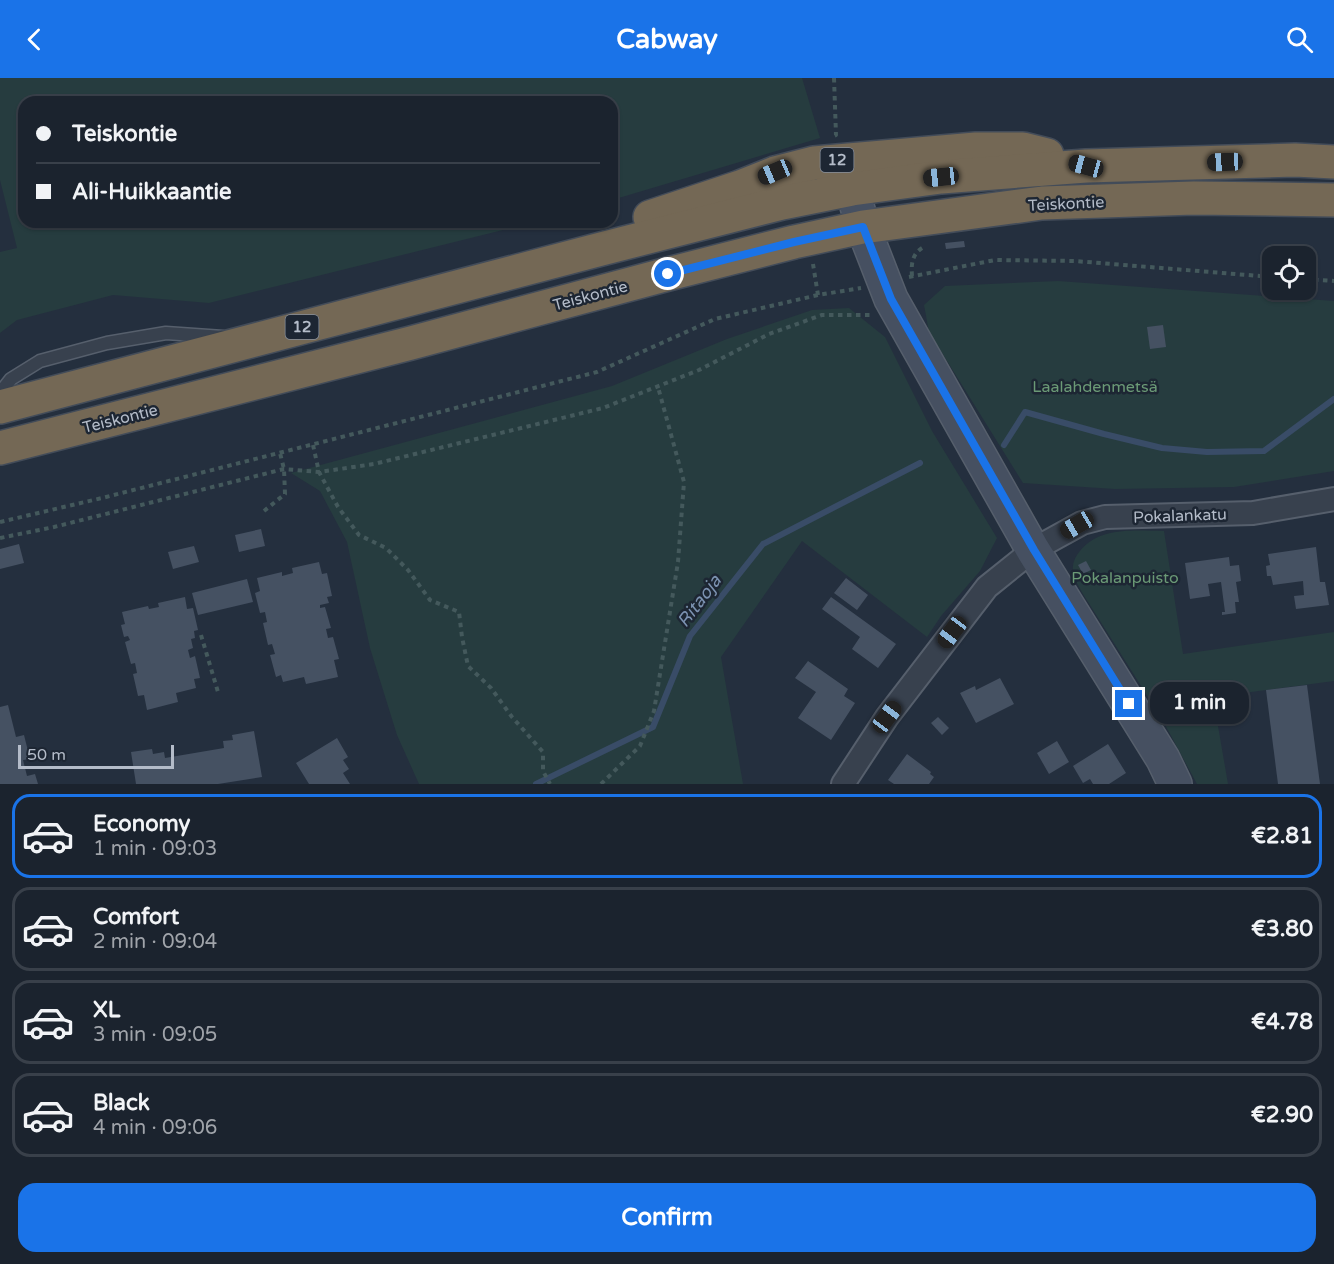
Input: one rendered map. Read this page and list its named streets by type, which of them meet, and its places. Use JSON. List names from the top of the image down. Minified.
{"streets":{"highway":["12","Teiskontie"],"street":["Pokalankatu"]},"water":["Ritaoja"],"parks":["Laalahdenmetsä","Pokalanpuisto"],"scale_bar":"50 m","page":{"header":"Cabway","banner":["Teiskontie","Ali-Huikkaantie"],"bubble":"1 min","scale":"50 m","list":[{"name":"Economy","note":"1 min · 09:03","value":"€2.81"},{"name":"Comfort","note":"2 min · 09:04","value":"€3.80"},{"name":"XL","note":"3 min · 09:05","value":"€4.78"},{"name":"Black","note":"4 min · 09:06","value":"€2.90"}],"buttons":"Confirm"}}
